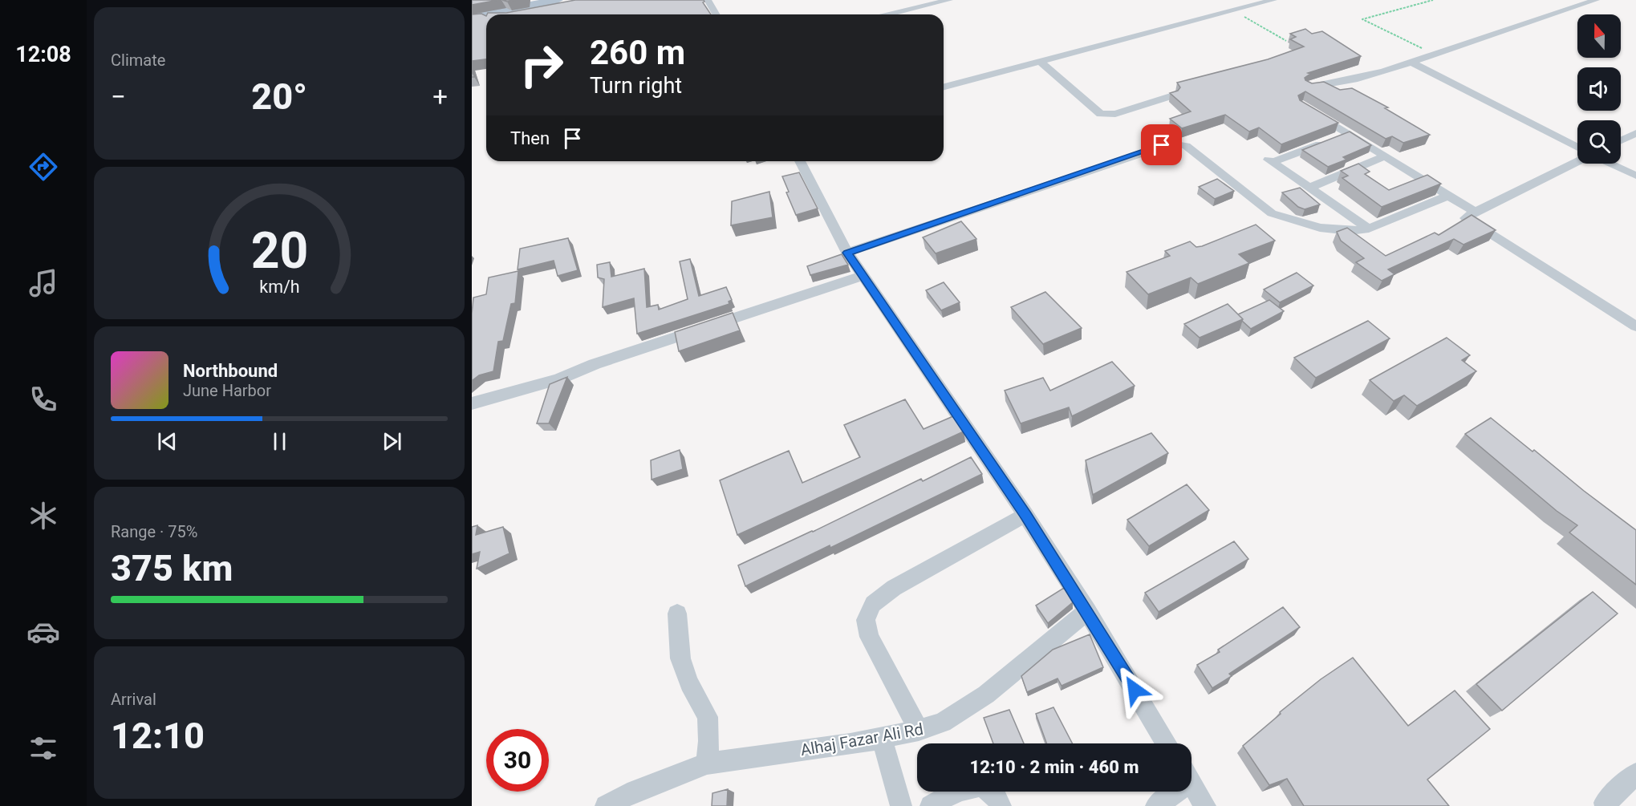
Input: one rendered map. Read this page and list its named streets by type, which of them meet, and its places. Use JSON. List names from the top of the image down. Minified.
{"streets":{"street":["Alhaj Fazar Ali Rd"]},"north":"top","page":{"tabs":"12:08","tile":["Climate",["Range · 75%","375 km"],["Arrival","12:10"]],"turn":["260 m","Turn right"],"heat":["−","20°","+"],"then":"Then","song":["Northbound","June Harbor"],"limit":"30","trip":"12:10 · 2 min · 460 m","gauge":["20","km/h"]}}
